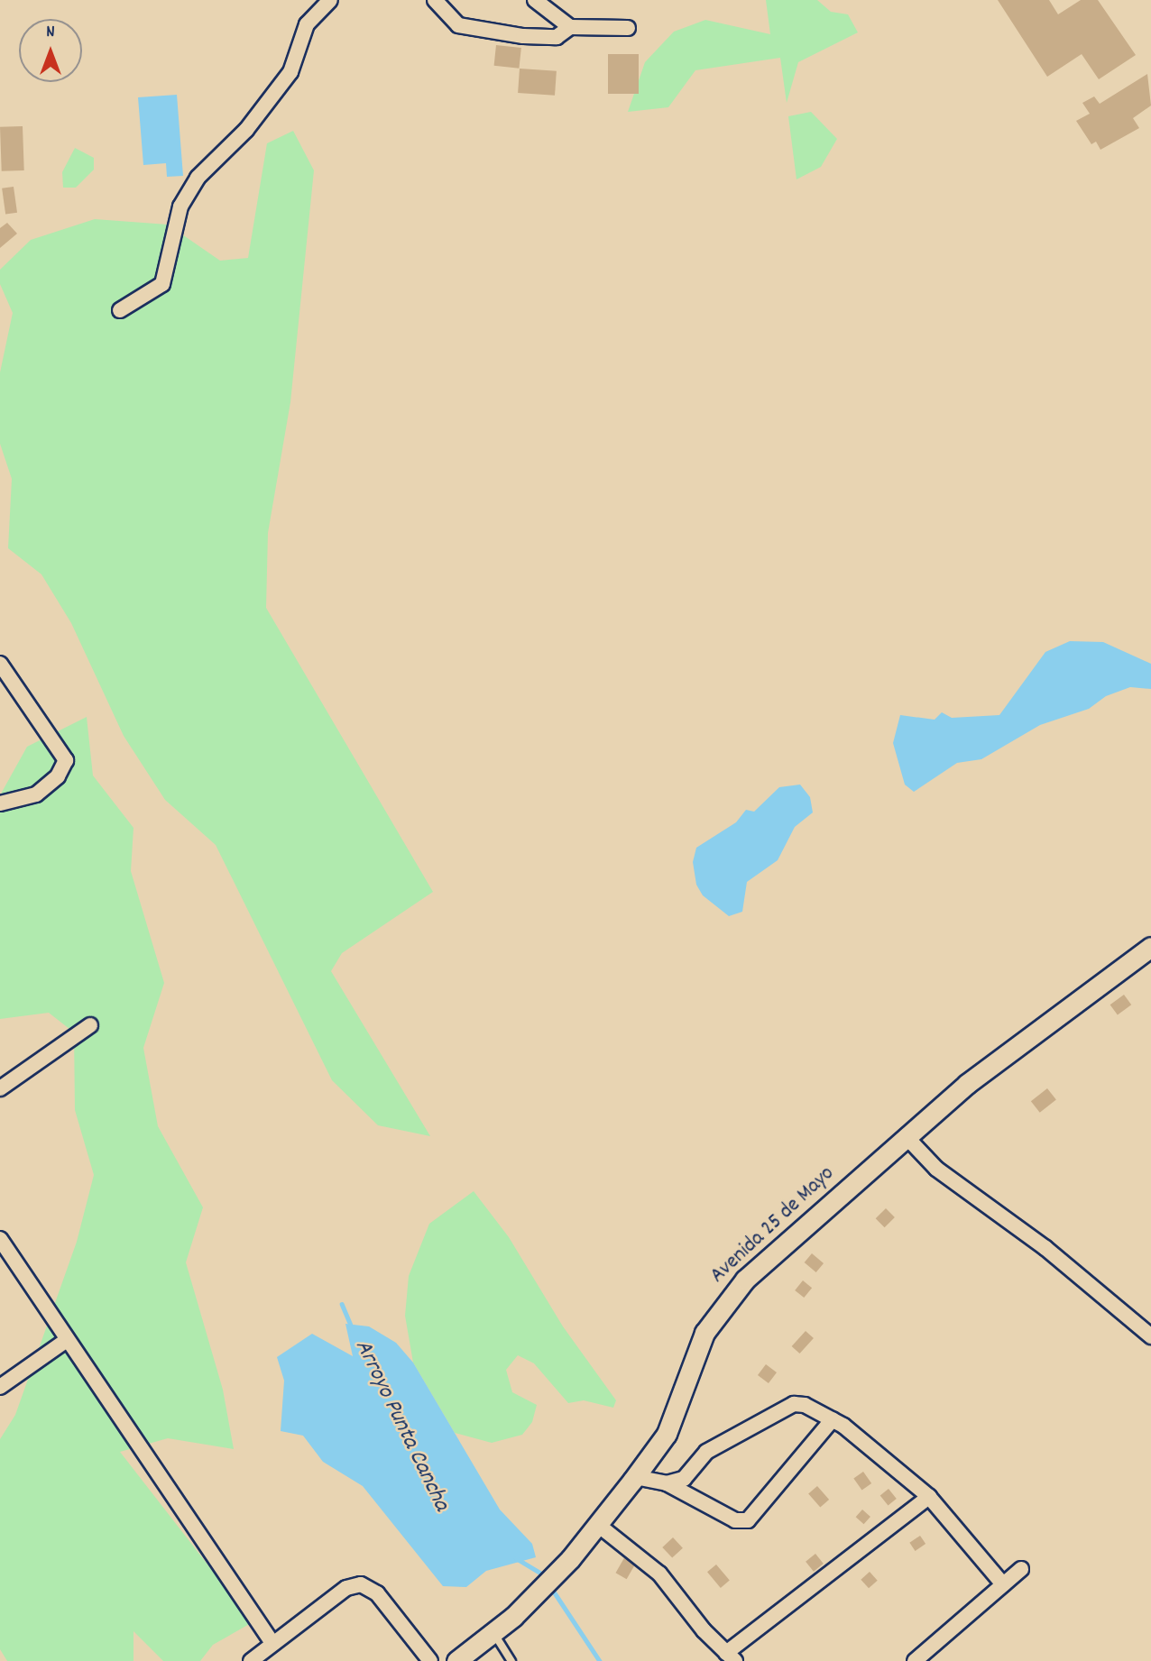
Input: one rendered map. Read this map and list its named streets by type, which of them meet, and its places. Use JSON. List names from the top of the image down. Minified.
{"streets":{"main road":["Avenida 25 de Mayo"]},"water":["Arroyo Punta Cancha"],"north":"top"}
